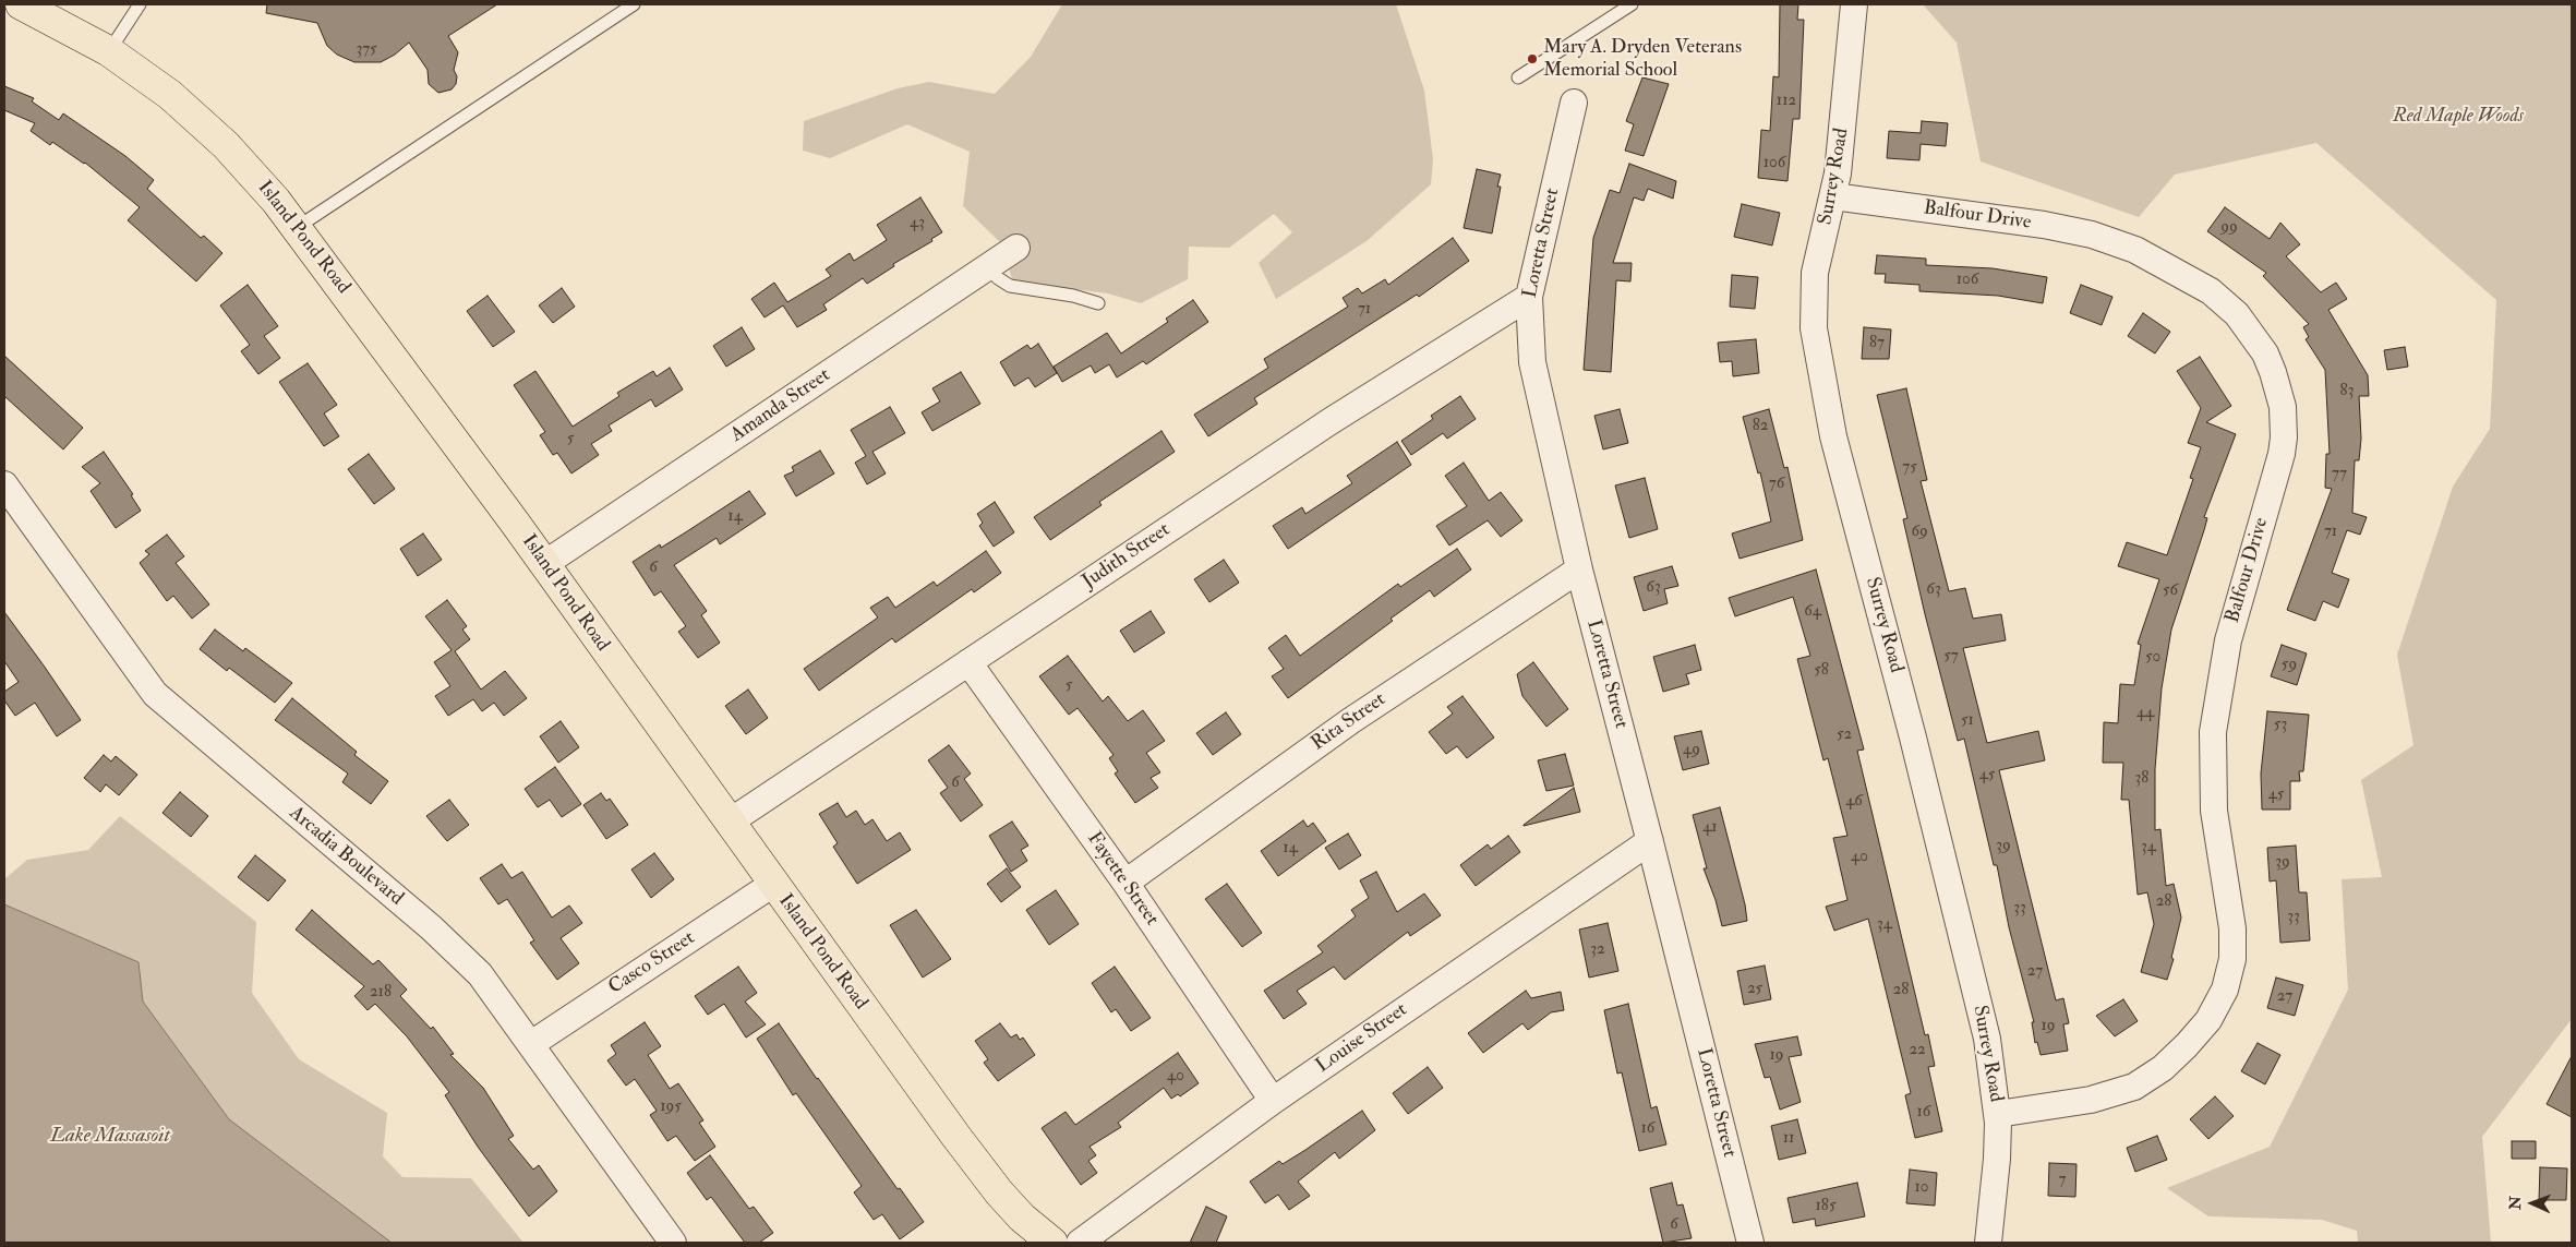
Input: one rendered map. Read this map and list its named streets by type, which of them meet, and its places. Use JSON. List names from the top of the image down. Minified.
{"streets":{"main road":["Island Pond Road"],"street":["Surrey Road","Balfour Drive","Loretta Street","Amanda Street","Judith Street","Rita Street","Arcadia Boulevard","Fayette Street","Casco Street","Louise Street"]},"crossings":[["Surrey Road","Balfour Drive"],["Island Pond Road","Amanda Street"],["Island Pond Road","Judith Street"],["Island Pond Road","Casco Street"],["Loretta Street","Judith Street"],["Loretta Street","Rita Street"],["Loretta Street","Louise Street"],["Judith Street","Fayette Street"],["Rita Street","Fayette Street"],["Arcadia Boulevard","Casco Street"],["Fayette Street","Louise Street"]],"water":["Lake Massasoit"],"parks":["Red Maple Woods"],"places":["Mary A. Dryden Veterans Memorial School"],"house_numbers":["375","112","106","43","99","106","71","87","83","82","5","75","77","76","14","69","71","6","63","63","56","64","57","50","59","58","5","44","51","53","52","49","45","38","6","45","46","41","39","34","14","40","39","28","33","33","34","32","27","25","28","218","27","19","22","19","40","195","16","16","11","7","10","185","6"],"north":"left"}
